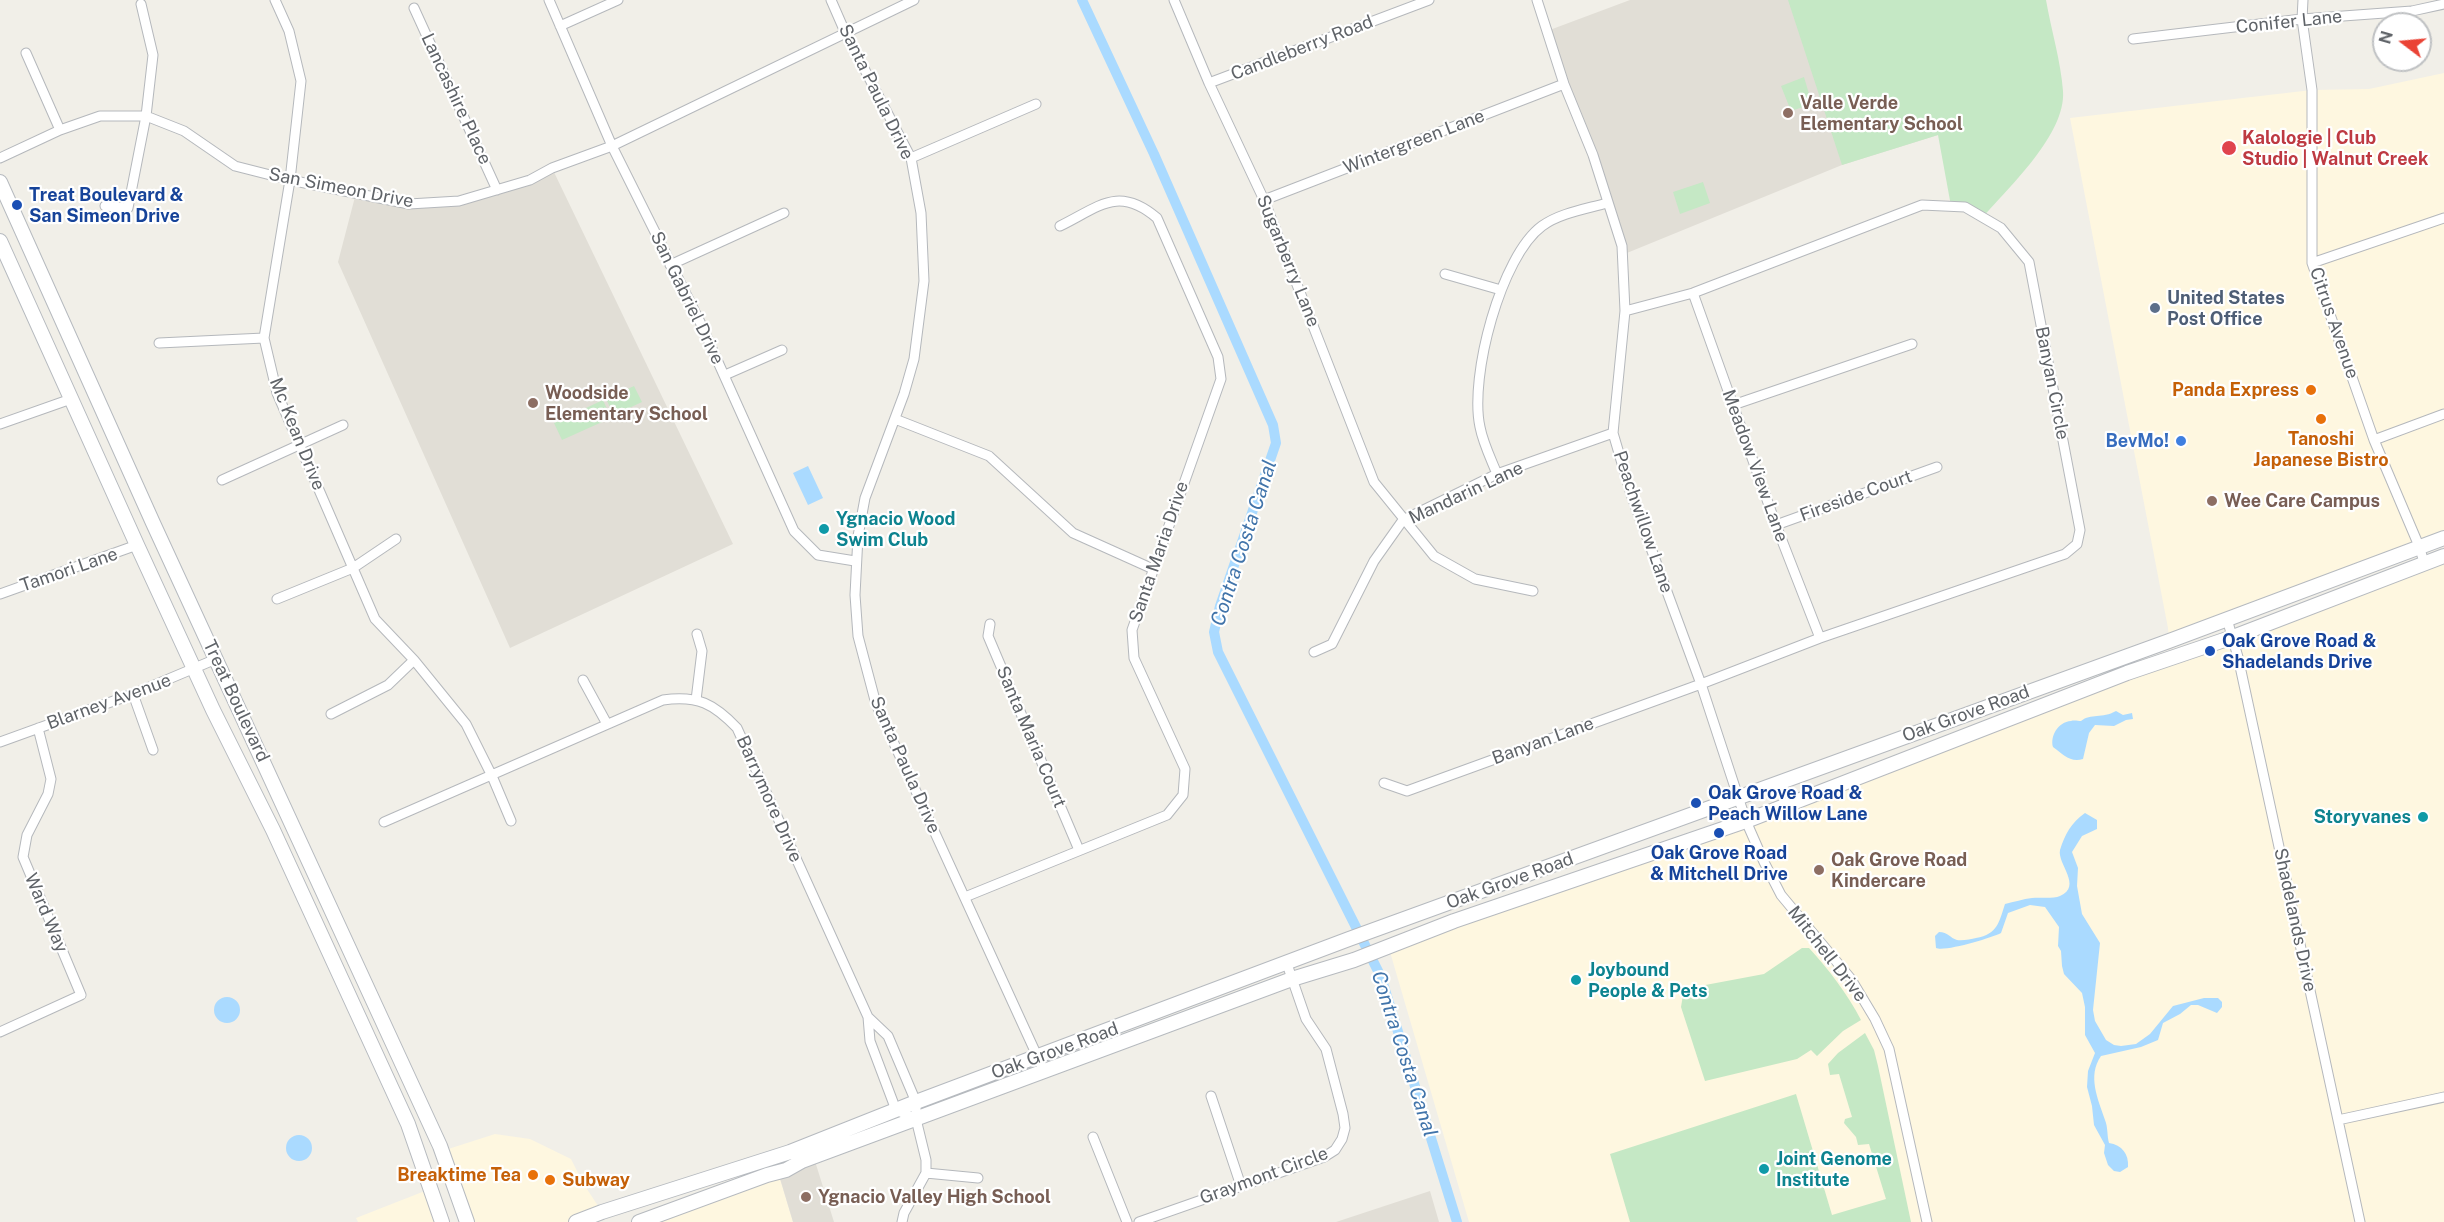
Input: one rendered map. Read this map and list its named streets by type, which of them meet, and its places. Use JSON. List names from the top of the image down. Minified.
{"streets":{"main road":["Treat Boulevard","Oak Grove Road"],"street":["Conifer Lane","Candleberry Road","Santa Paula Drive","Lancashire Place","Wintergreen Lane","San Simeon Drive","Sugarberry Lane","San Gabriel Drive","Citrus Avenue","Banyan Circle","Mc Kean Drive","Meadow View Lane","Mandarin Lane","Fireside Court","Peachwillow Lane","Santa Maria Drive","Tamori Lane","Blarney Avenue","Santa Maria Court","Banyan Lane","Barrymore Drive","Ward Way","Shadelands Drive","Mitchell Drive","Graymont Circle"]},"crossings":[["Conifer Lane","Citrus Avenue"],["Candleberry Road","Sugarberry Lane"],["Santa Paula Drive","San Simeon Drive"],["Santa Paula Drive","San Gabriel Drive"],["Santa Paula Drive","Santa Maria Drive"],["Santa Paula Drive","Oak Grove Road"],["Lancashire Place","San Simeon Drive"],["Wintergreen Lane","Sugarberry Lane"],["Wintergreen Lane","Peachwillow Lane"],["San Simeon Drive","San Gabriel Drive"],["San Simeon Drive","Mc Kean Drive"],["Sugarberry Lane","Mandarin Lane"],["Citrus Avenue","Oak Grove Road"],["Banyan Circle","Meadow View Lane"],["Banyan Circle","Peachwillow Lane"],["Banyan Circle","Banyan Lane"],["Mc Kean Drive","Barrymore Drive"],["Meadow View Lane","Fireside Court"],["Mandarin Lane","Peachwillow Lane"],["Peachwillow Lane","Oak Grove Road"],["Peachwillow Lane","Banyan Lane"],["Peachwillow Lane","Mitchell Drive"],["Santa Maria Drive","Santa Maria Court"],["Tamori Lane","Treat Boulevard"],["Treat Boulevard","Blarney Avenue"],["Blarney Avenue","Ward Way"],["Oak Grove Road","Barrymore Drive"],["Oak Grove Road","Shadelands Drive"],["Oak Grove Road","Mitchell Drive"],["Oak Grove Road","Graymont Circle"]],"water":["Contra Costa Canal"],"places":["Valle Verde Elementary School","Kalologie | Club Studio | Walnut Creek","Treat Boulevard & San Simeon Drive","United States Post Office","Panda Express","Woodside Elementary School","Tanoshi Japanese Bistro","BevMo!","Wee Care Campus","Ygnacio Wood Swim Club","Oak Grove Road & Shadelands Drive","Oak Grove Road & Peach Willow Lane","Storyvanes","Oak Grove Road & Mitchell Drive","Oak Grove Road Kindercare","Joybound People & Pets","Joint Genome Institute","Breaktime Tea","Subway","Ygnacio Valley High School"],"north":"left"}
